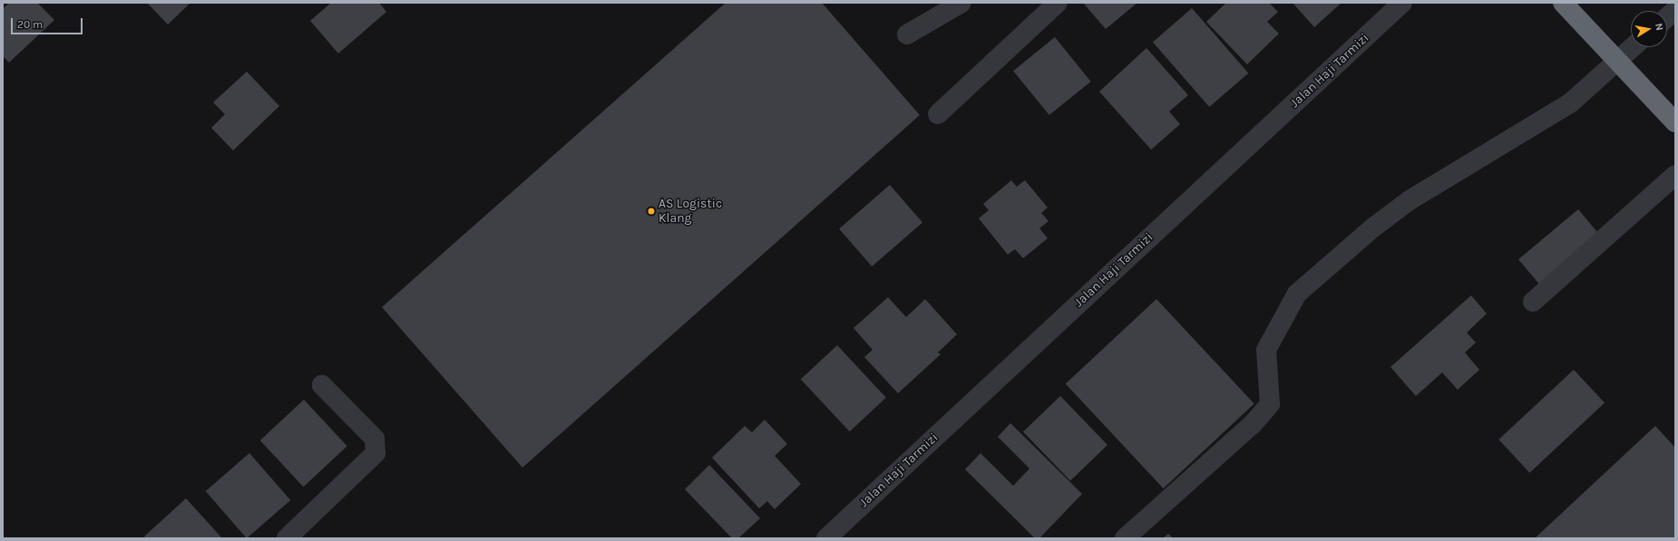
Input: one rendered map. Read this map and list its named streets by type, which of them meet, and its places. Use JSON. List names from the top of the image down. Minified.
{"streets":{"street":["Jalan Haji Tarmizi"]},"places":["AS Logistic Klang"],"scale_bar":"20 m","north":"right"}
